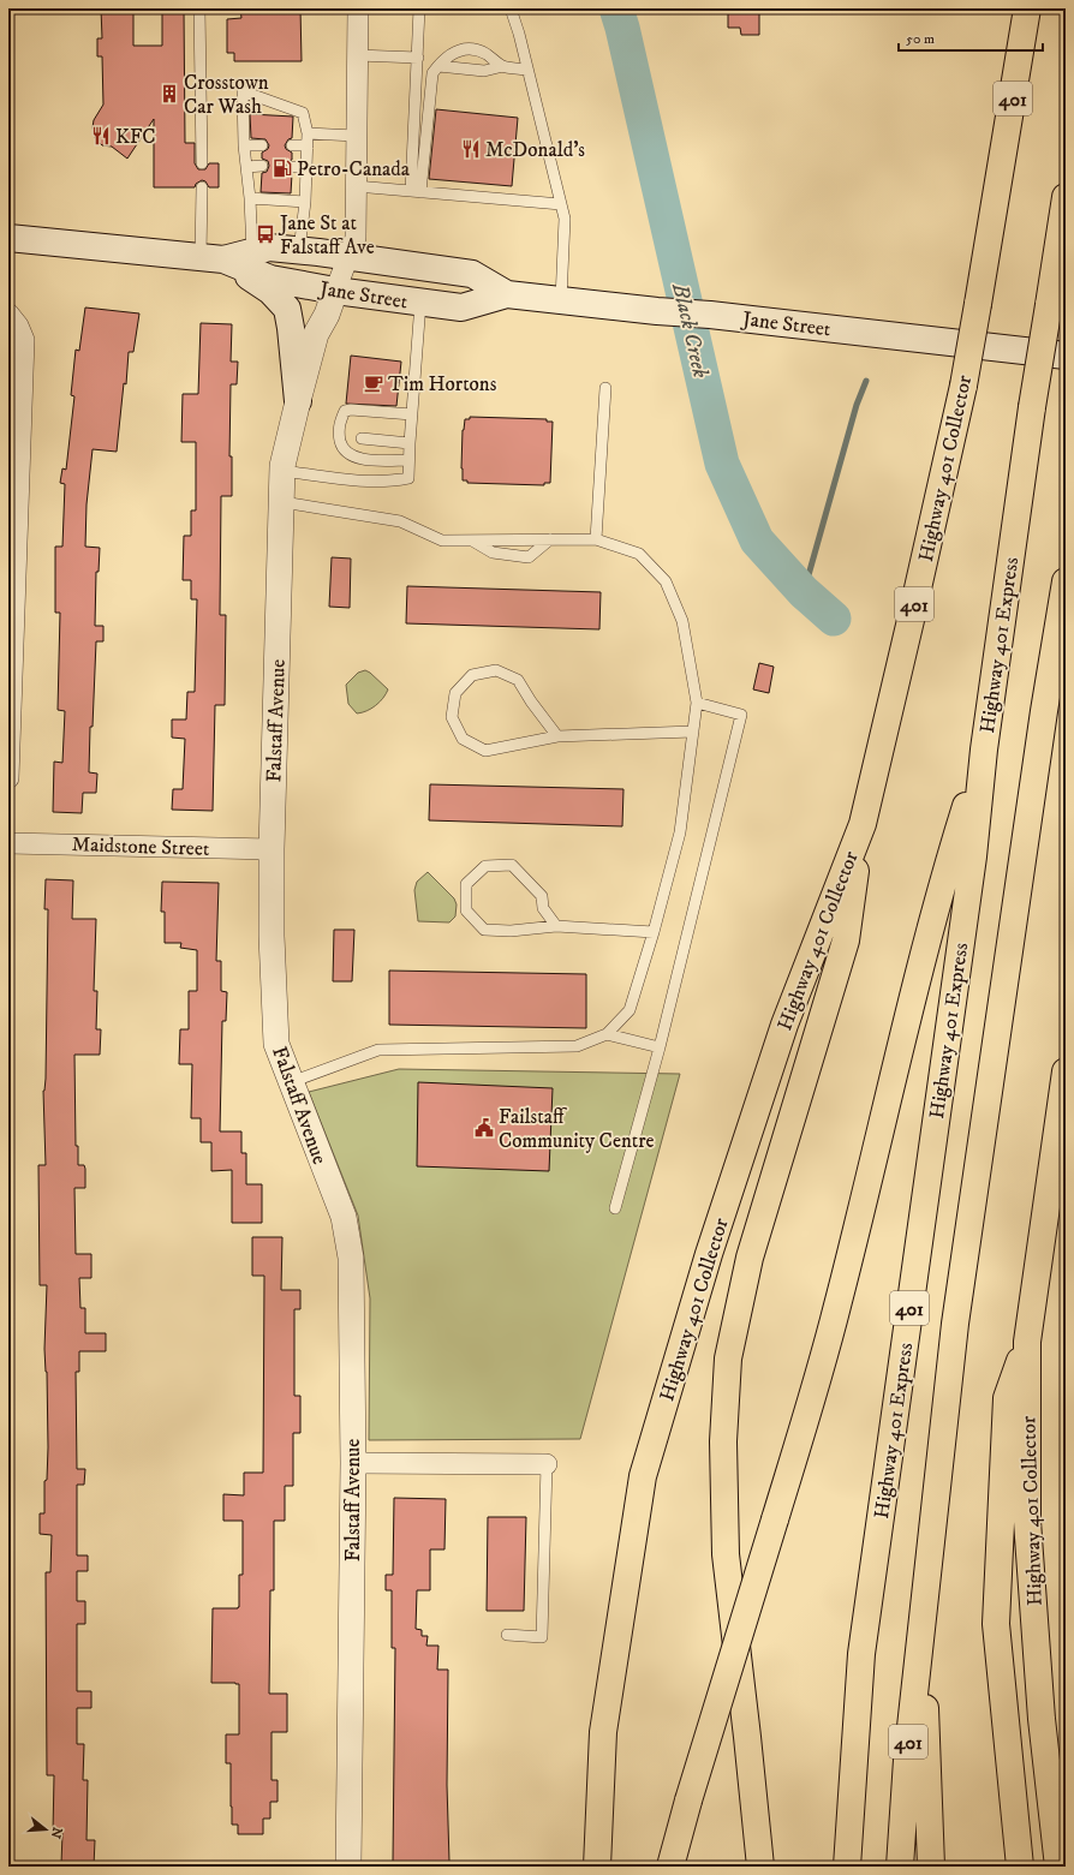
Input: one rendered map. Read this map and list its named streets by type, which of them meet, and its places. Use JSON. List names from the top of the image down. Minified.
{"streets":{"highway":["401","Highway 401 Collector","Highway 401 Express"],"main road":["Jane Street"],"street":["Falstaff Avenue","Maidstone Street"]},"crossings":[["Jane Street","Falstaff Avenue"],["Falstaff Avenue","Maidstone Street"]],"water":["Black Creek"],"places":{"building":["Crosstown Car Wash"],"restaurant":["KFC","McDonald's"],"fuel station":["Petro-Canada"],"bus stop":["Jane St at Falstaff Ave"],"cafe":["Tim Hortons"],"public building":["Failstaff Community Centre"]},"scale_bar":"50 m","north":"right"}
